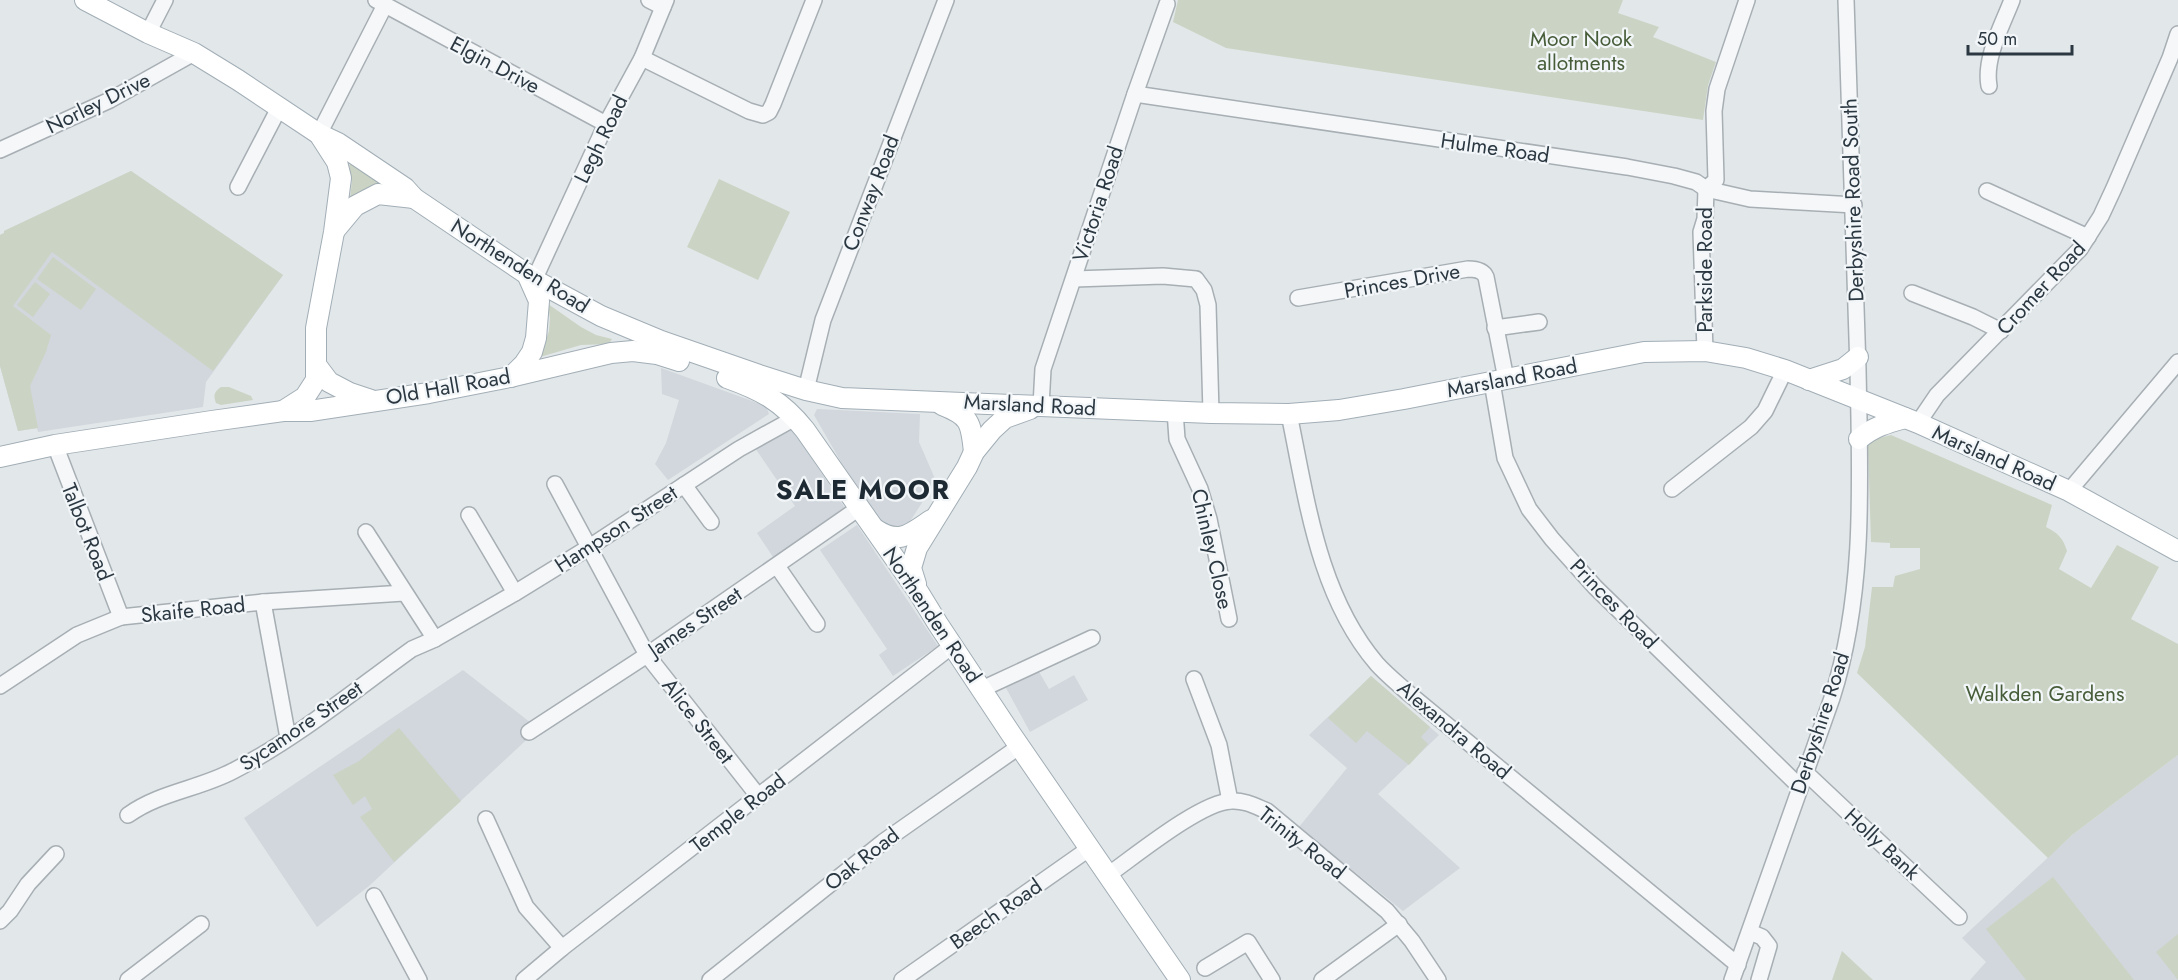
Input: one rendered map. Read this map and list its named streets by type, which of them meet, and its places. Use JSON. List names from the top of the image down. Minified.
{"streets":{"main road":["Northenden Road","Marsland Road","Old Hall Road"],"street":["Elgin Drive","Norley Drive","Legh Road","Hulme Road","Conway Road","Derbyshire Road South","Victoria Road","Parkside Road","Princes Drive","Cromer Road","Hampson Street","Talbot Road","Chinley Close","Princes Road","Skaife Road","James Street","Alice Street","Derbyshire Road","Sycamore Street","Alexandra Road","Temple Road","Trinity Road","Holly Bank","Oak Road","Beech Road"]},"crossings":[["Elgin Drive","Legh Road"],["Norley Drive","Northenden Road"],["Legh Road","Northenden Road"],["Hulme Road","Derbyshire Road South"],["Hulme Road","Victoria Road"],["Hulme Road","Parkside Road"],["Conway Road","Northenden Road"],["Conway Road","Marsland Road"],["Derbyshire Road South","Marsland Road"],["Derbyshire Road South","Derbyshire Road"],["Victoria Road","Marsland Road"],["Northenden Road","Marsland Road"],["Northenden Road","Old Hall Road"],["Northenden Road","Hampson Street"],["Northenden Road","James Street"],["Northenden Road","Temple Road"],["Northenden Road","Trinity Road"],["Northenden Road","Oak Road"],["Northenden Road","Beech Road"],["Parkside Road","Marsland Road"],["Princes Drive","Marsland Road"],["Princes Drive","Princes Road"],["Cromer Road","Marsland Road"],["Marsland Road","Chinley Close"],["Marsland Road","Princes Road"],["Marsland Road","Derbyshire Road"],["Marsland Road","Alexandra Road"],["Old Hall Road","Talbot Road"],["Hampson Street","Alice Street"],["Hampson Street","Sycamore Street"],["Talbot Road","Skaife Road"],["Princes Road","Derbyshire Road"],["James Street","Alice Street"],["Alice Street","Temple Road"],["Derbyshire Road","Alexandra Road"],["Derbyshire Road","Holly Bank"]],"districts":["SALE MOOR"],"parks":["Moor Nook allotments","Walkden Gardens"],"scale_bar":"50 m"}
